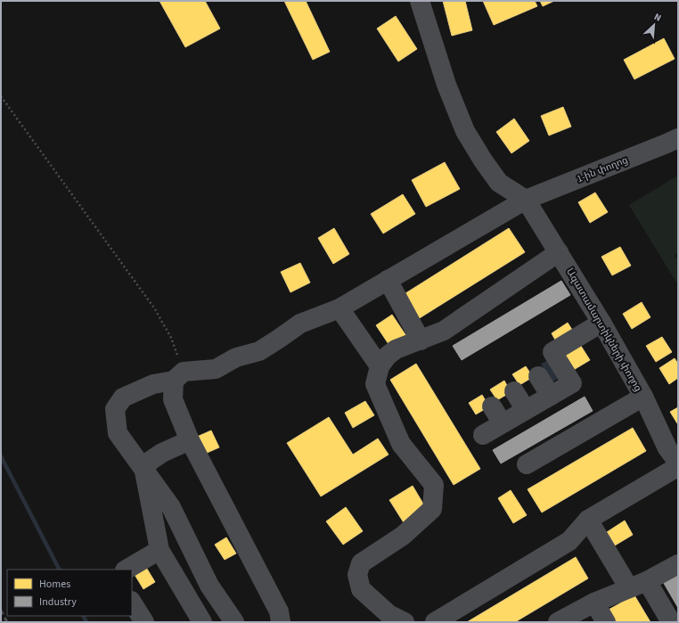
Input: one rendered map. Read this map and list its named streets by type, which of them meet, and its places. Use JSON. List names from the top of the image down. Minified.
{"streets":{"street":["1-ին փողոց","Ազատամարտիկների փողոց"]},"crossings":[["1-ին փողոց","Ազատամարտիկների փողոց"]],"legend":["Homes","Industry"],"north":"top right"}
